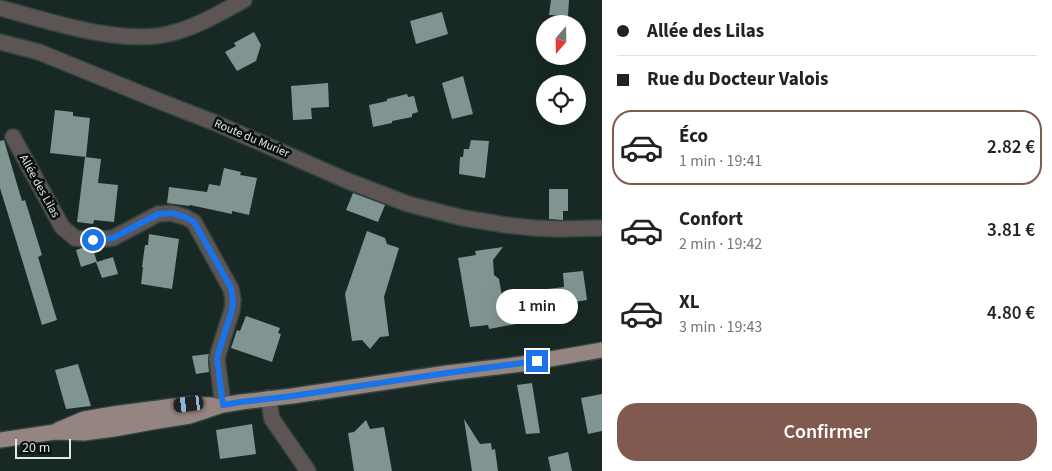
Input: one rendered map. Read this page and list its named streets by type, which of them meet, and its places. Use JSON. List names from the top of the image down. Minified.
{"streets":{"street":["Route du Murier","Allée des Lilas"]},"scale_bar":"20 m","north":"bottom","page":{"banner":["Allée des Lilas","Rue du Docteur Valois"],"list":[{"name":"Éco","note":"1 min · 19:41","value":"2.82 €"},{"name":"Confort","note":"2 min · 19:42","value":"3.81 €"},{"name":"XL","note":"3 min · 19:43","value":"4.80 €"}],"bubble":"1 min","buttons":"Confirmer","scale":"20 m"}}
